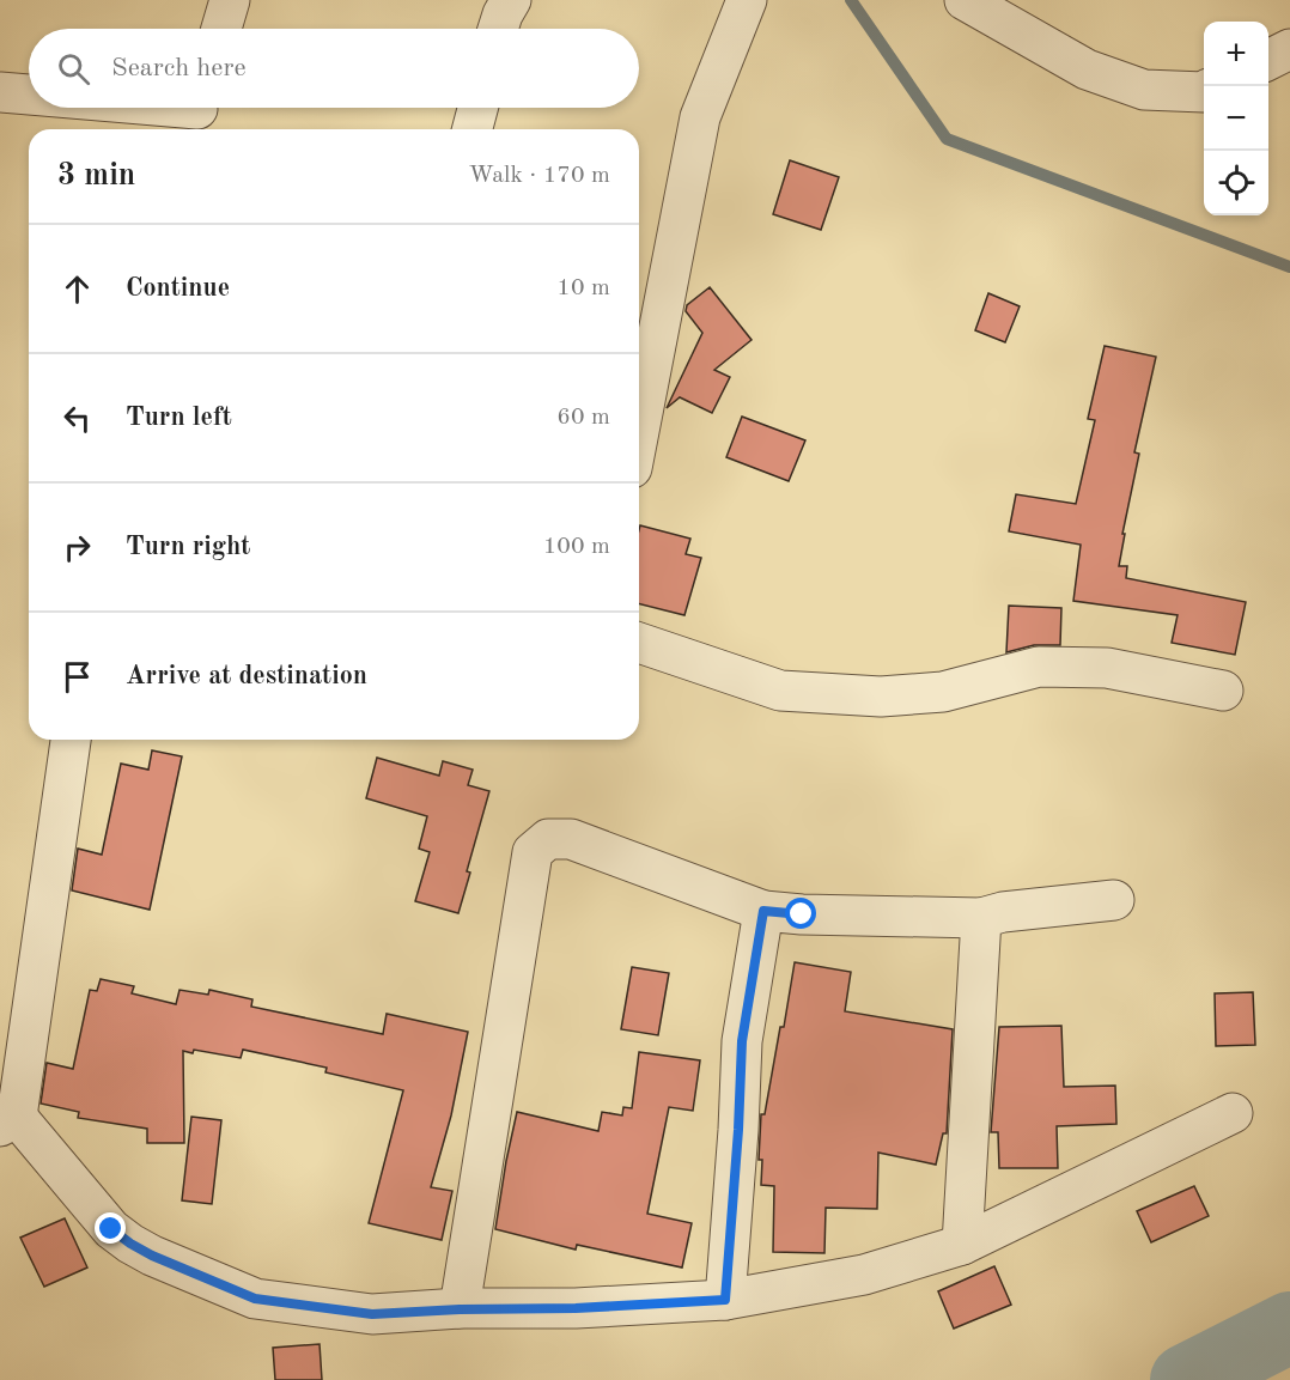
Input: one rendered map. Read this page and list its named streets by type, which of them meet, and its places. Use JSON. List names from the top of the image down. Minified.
{"page":{"map_buttons":["+","−"],"search":"Search here","heading":["3 min","Walk · 170 m"],"list":[["Continue","10 m"],["Turn left","60 m"],["Turn right","100 m"],"Arrive at destination"]}}
